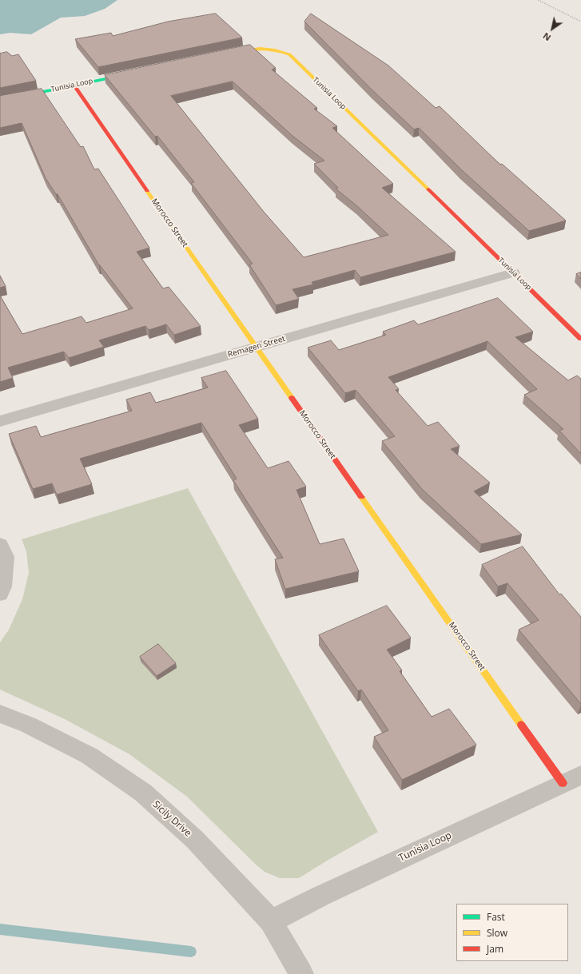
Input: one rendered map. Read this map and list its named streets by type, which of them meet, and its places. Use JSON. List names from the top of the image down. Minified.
{"streets":{"street":["Tunisia Loop","Morocco Street","Remagen Street","Sicily Drive"]},"crossings":[["Tunisia Loop","Morocco Street"],["Tunisia Loop","Remagen Street"],["Tunisia Loop","Sicily Drive"],["Morocco Street","Remagen Street"]],"legend":["Fast","Slow","Jam"],"north":"bottom left"}
